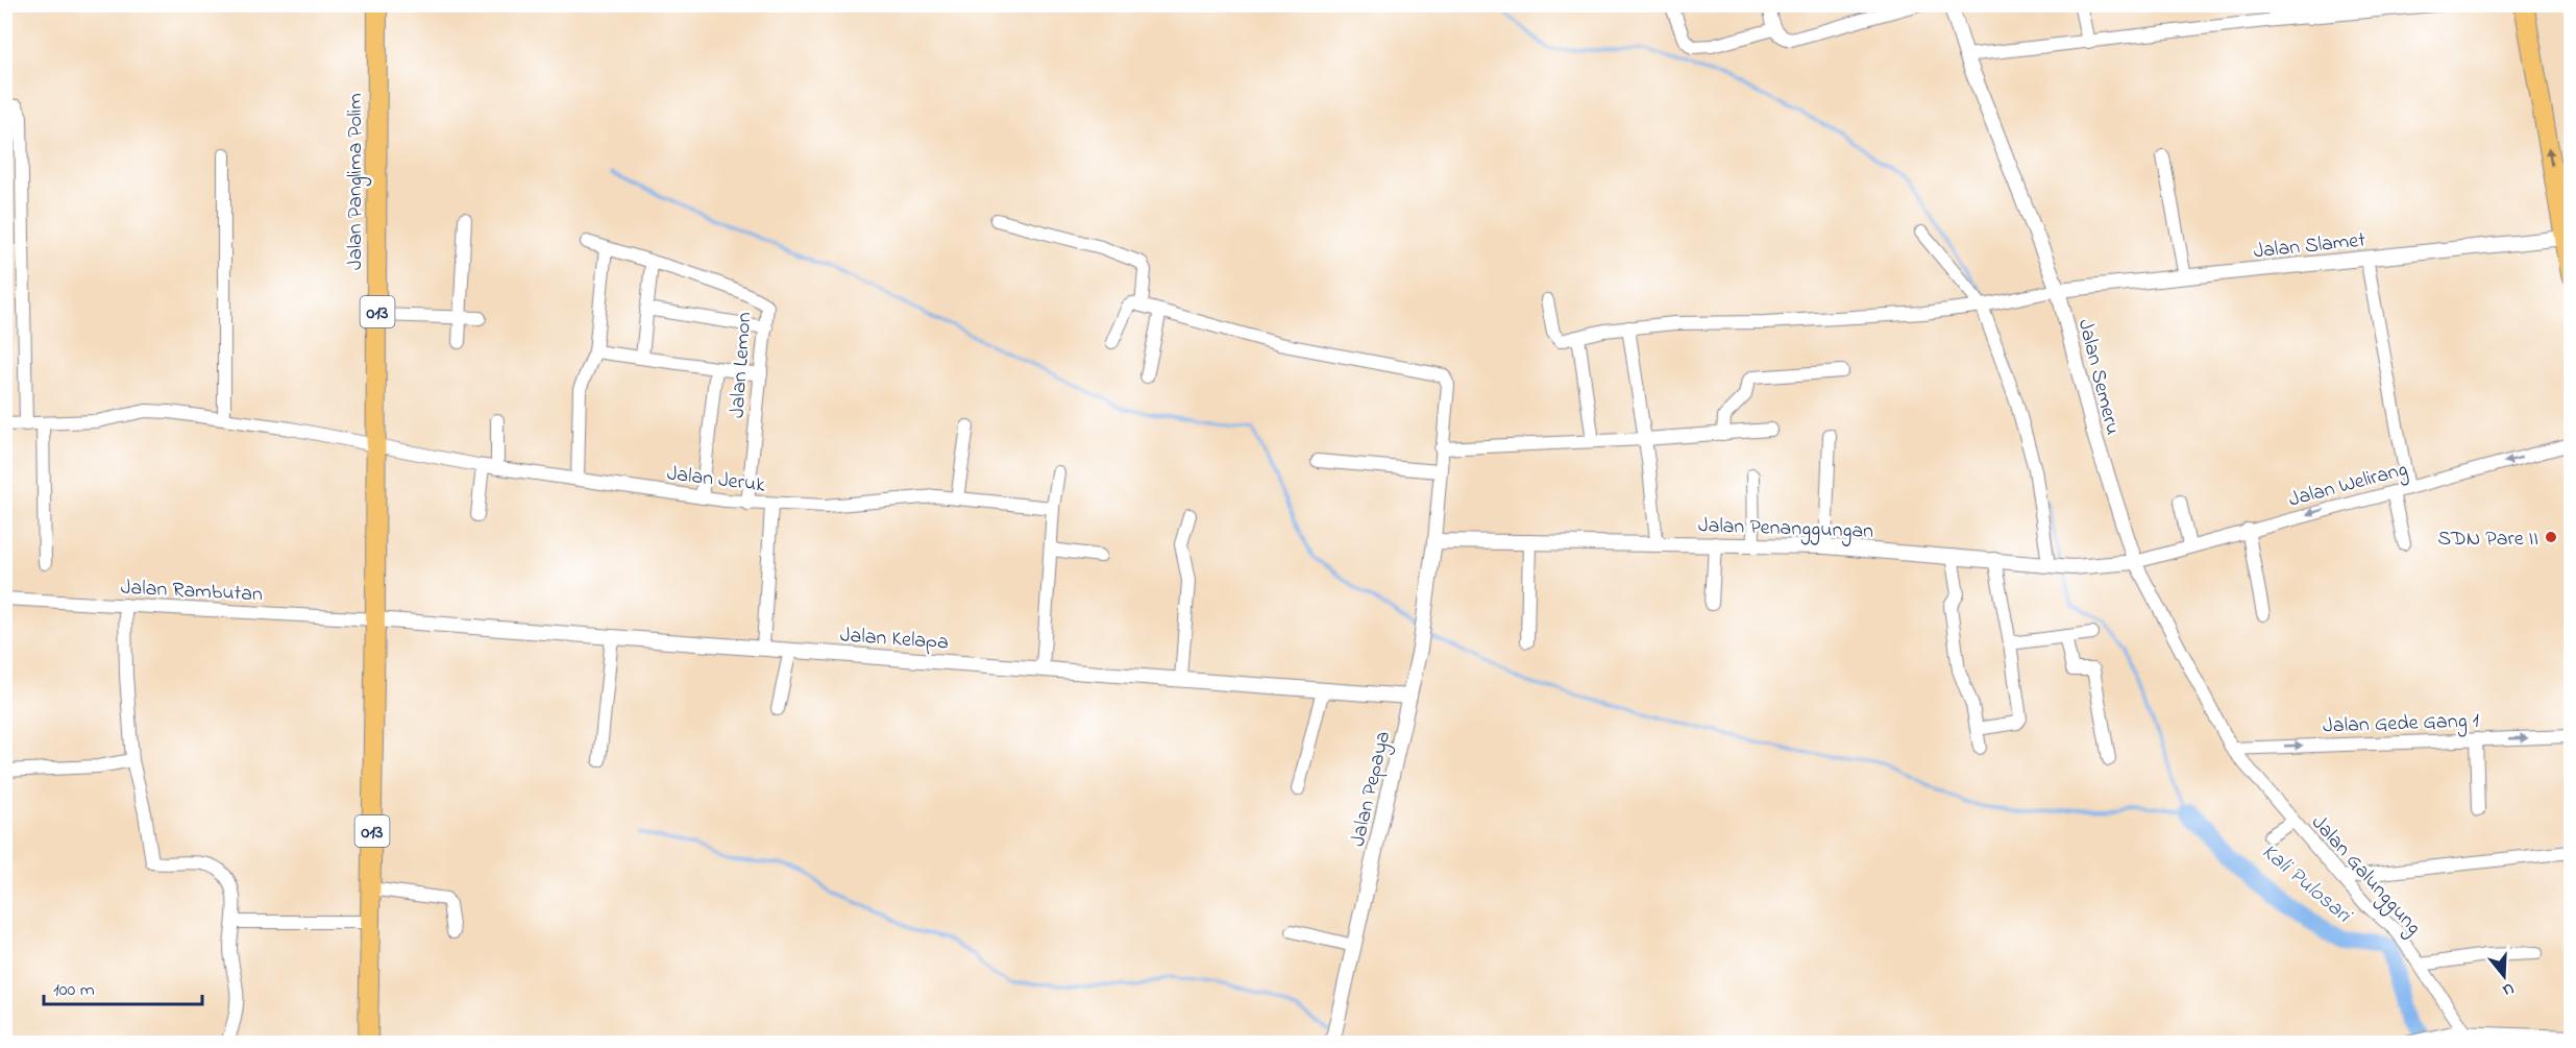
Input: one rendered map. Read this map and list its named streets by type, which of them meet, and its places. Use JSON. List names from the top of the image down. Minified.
{"streets":{"main road":["Jalan Panglima Polim","013"],"street":["Jalan Slamet","Jalan Lemon","Jalan Semeru","Jalan Jeruk","Jalan Welirang","Jalan Penanggungan","Jalan Rambutan","Jalan Kelapa","Jalan Gede Gang 1","Jalan Pepaya","Jalan Galunggung"]},"crossings":[["Jalan Panglima Polim","013"],["Jalan Panglima Polim","Jalan Jeruk"],["Jalan Panglima Polim","Jalan Rambutan"],["Jalan Panglima Polim","Jalan Kelapa"],["Jalan Slamet","Jalan Semeru"],["013","Jalan Rambutan"],["013","Jalan Kelapa"],["Jalan Lemon","Jalan Jeruk"],["Jalan Semeru","Jalan Welirang"],["Jalan Semeru","Jalan Penanggungan"],["Jalan Semeru","Jalan Gede Gang 1"],["Jalan Semeru","Jalan Galunggung"],["Jalan Welirang","Jalan Penanggungan"],["Jalan Penanggungan","Jalan Pepaya"],["Jalan Rambutan","Jalan Kelapa"],["Jalan Kelapa","Jalan Pepaya"],["Jalan Gede Gang 1","Jalan Galunggung"]],"one_way":["Jalan Welirang","Jalan Gede Gang 1"],"water":["Kali Pulosari"],"places":["SDN Pare II"],"scale_bar":"100 m","north":"bottom"}
